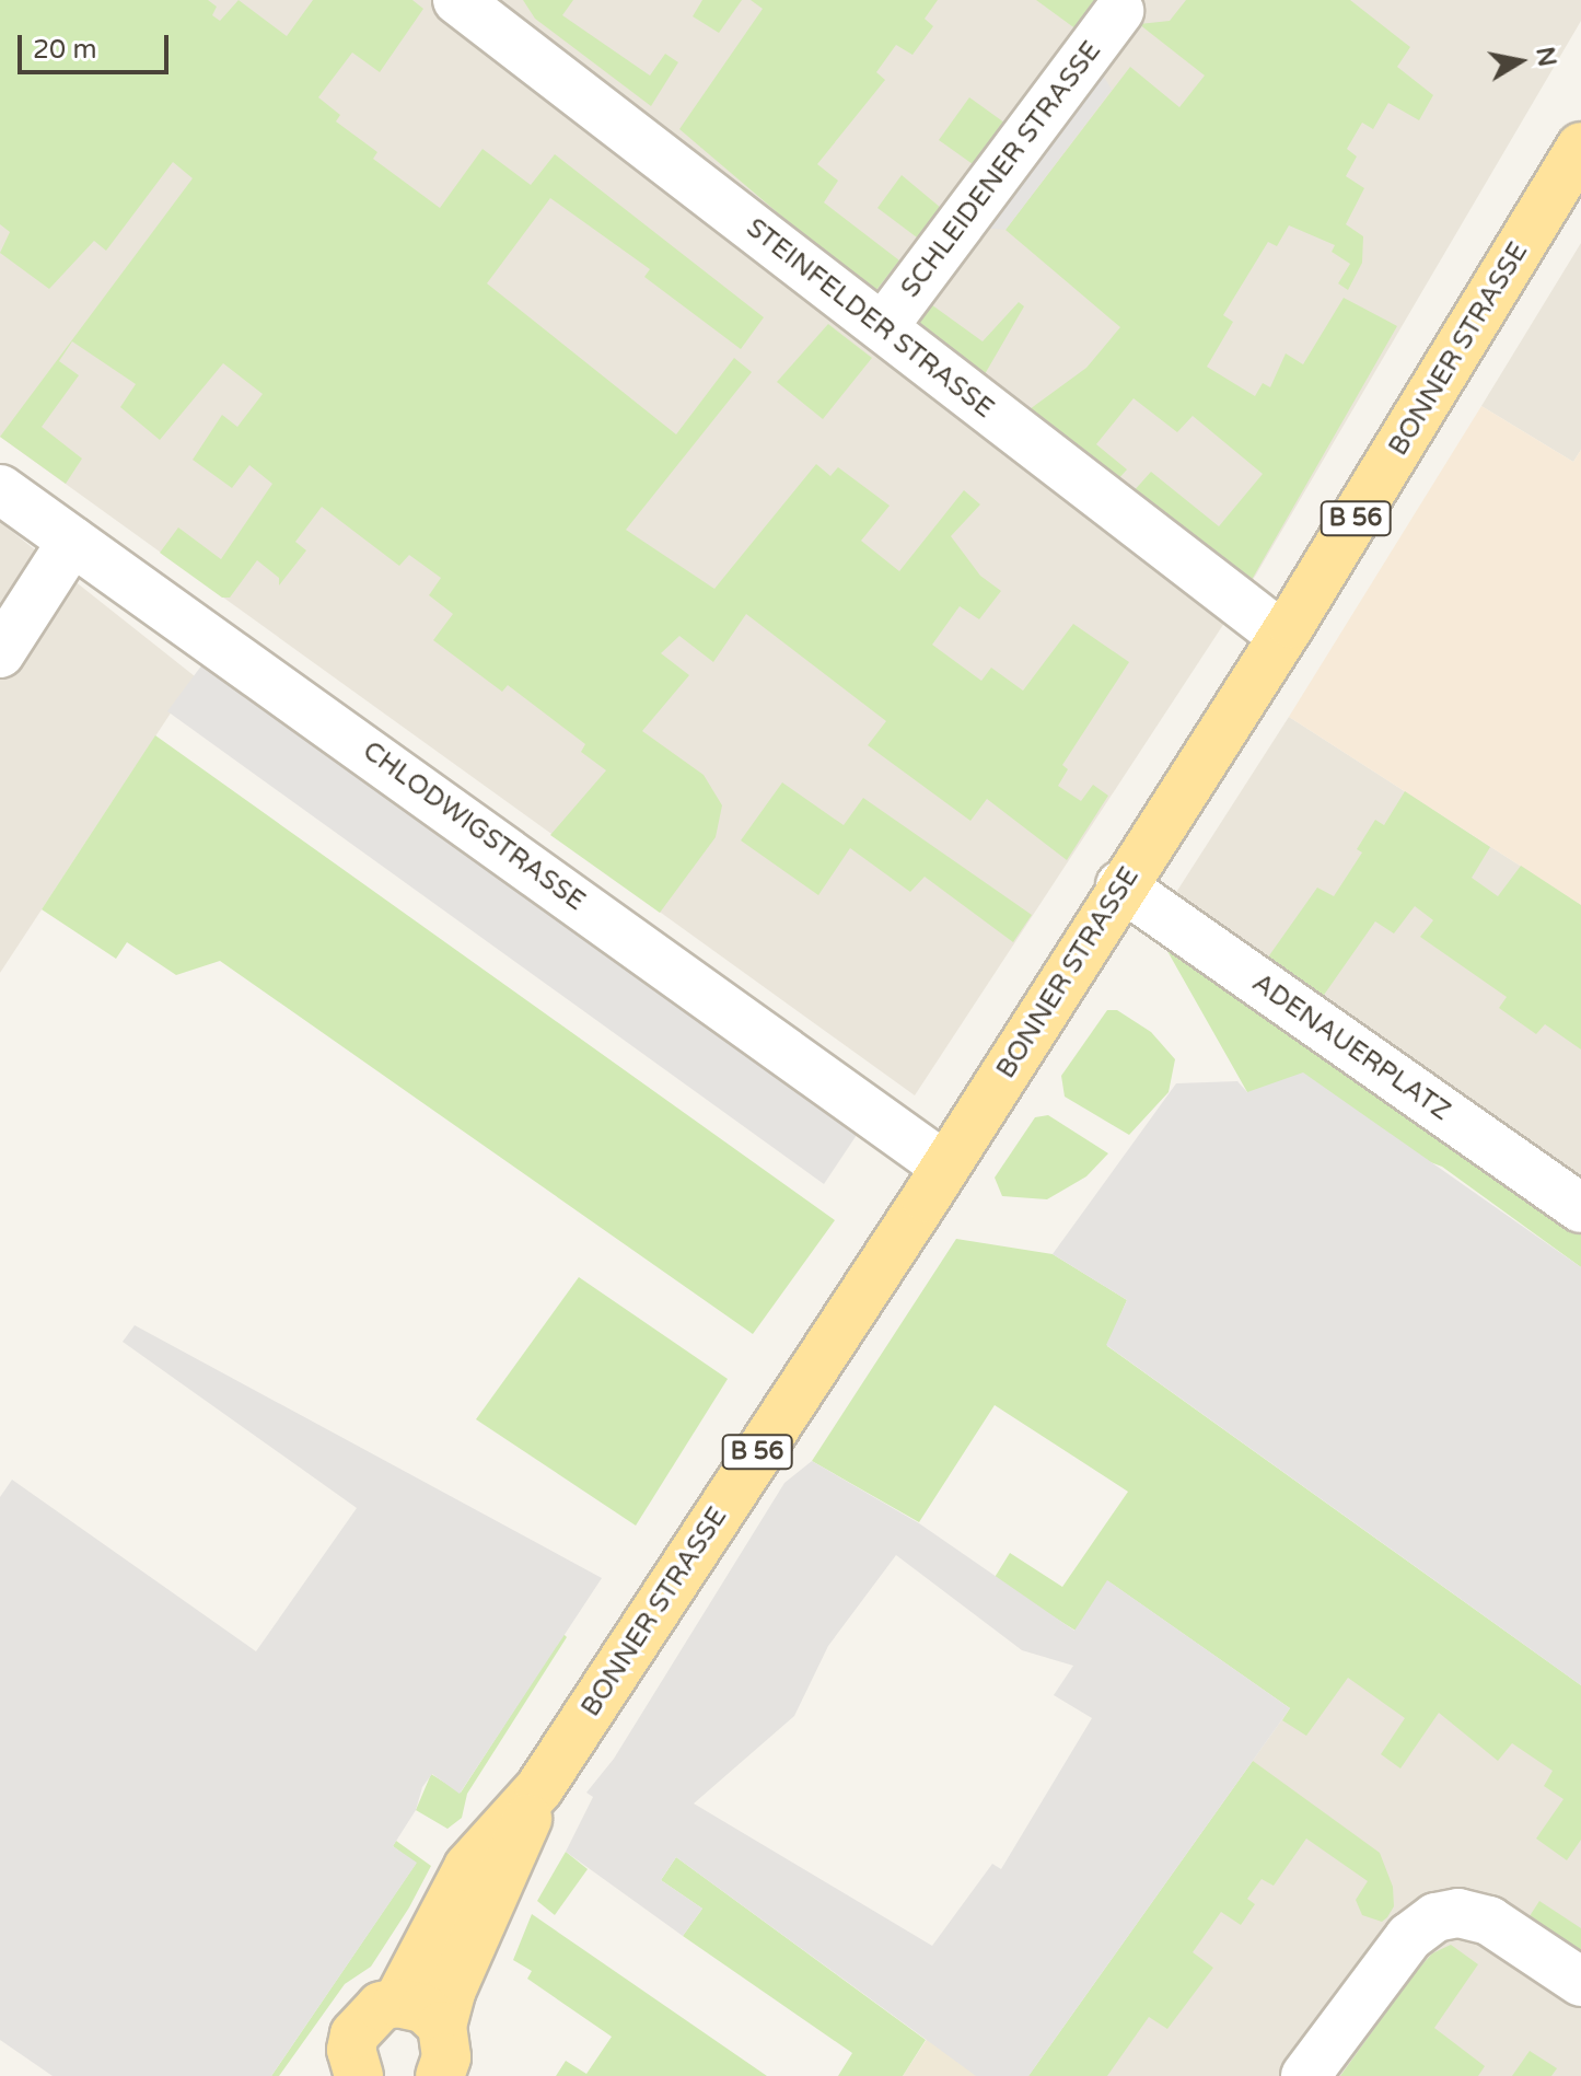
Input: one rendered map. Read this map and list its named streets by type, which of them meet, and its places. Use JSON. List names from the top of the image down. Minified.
{"streets":{"main road":["BONNER STRASSE","B 56"],"street":["SCHLEIDENER STRASSE","STEINFELDER STRASSE","CHLODWIGSTRASSE","ADENAUERPLATZ"]},"crossings":[["SCHLEIDENER STRASSE","STEINFELDER STRASSE"],["STEINFELDER STRASSE","BONNER STRASSE"],["BONNER STRASSE","CHLODWIGSTRASSE"],["BONNER STRASSE","ADENAUERPLATZ"]],"scale_bar":"20 m","north":"right"}
